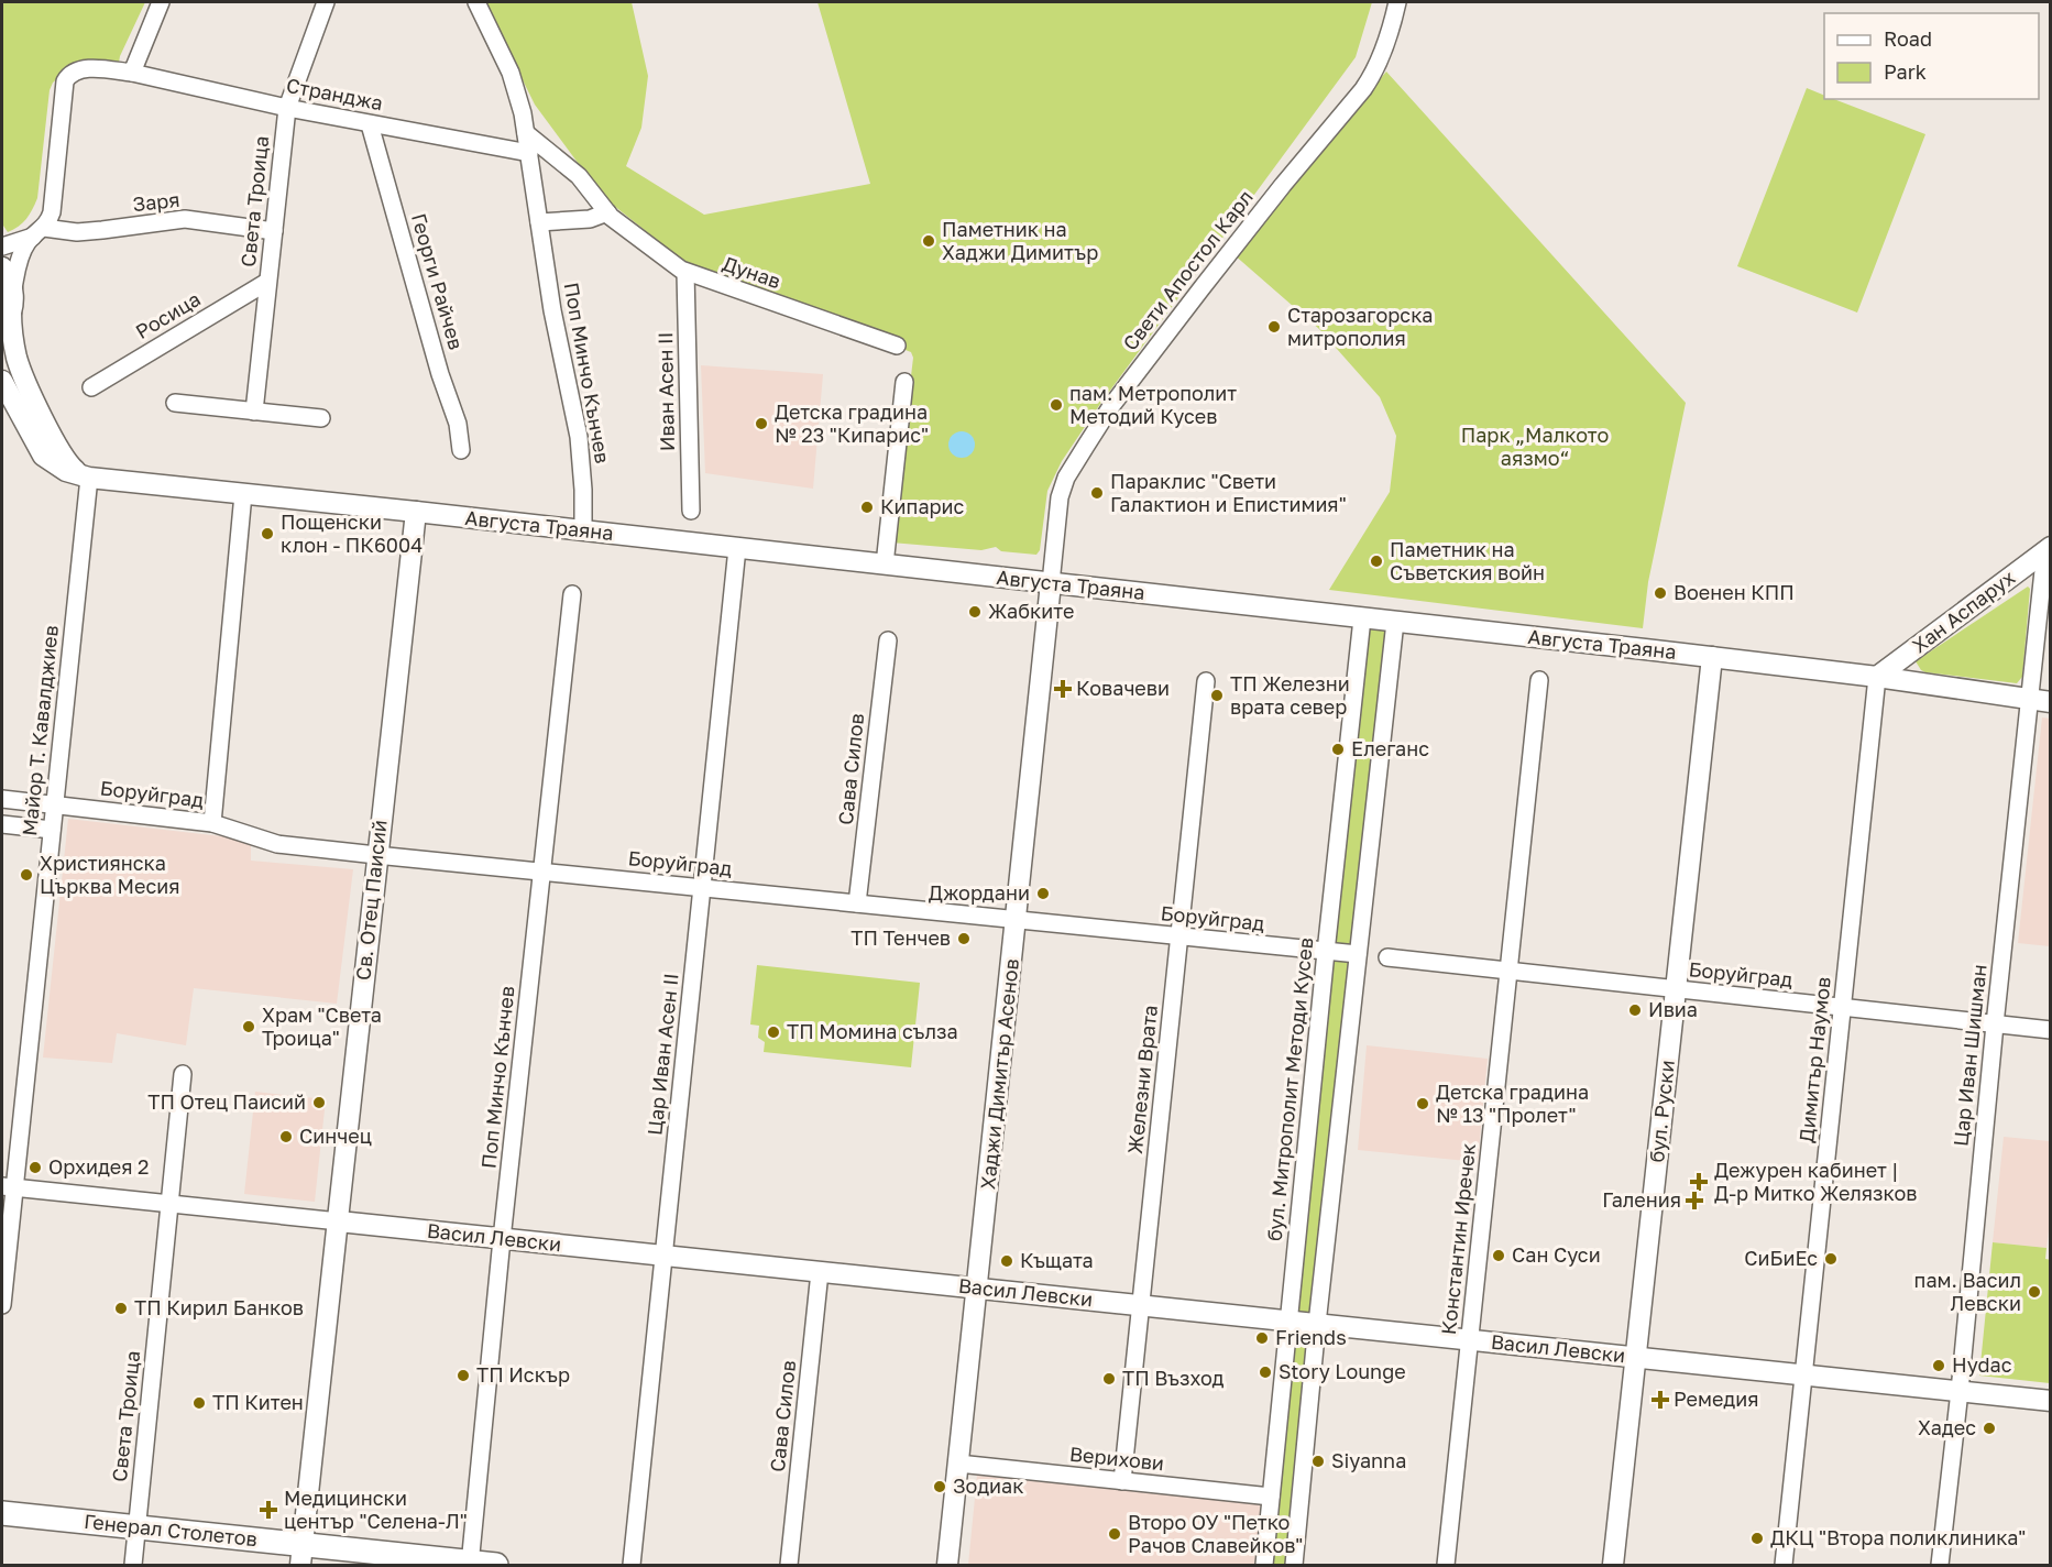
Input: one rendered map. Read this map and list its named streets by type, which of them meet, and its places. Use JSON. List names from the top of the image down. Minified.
{"streets":{"main road":["Генерал Столетов"],"street":["Странджа","Света Троица","Заря","Свети Апостол Карл","Дунав","Георги Райчев","Росица","Поп Минчо Кънчев","Иван Асен ІІ","Августа Траяна","Хан Аспарух","Майор Т. Кавалджиев","Сава Силов","Боруйград","Св. Отец Паисий","Цар Иван Асен II","Цар Иван Шишман","Димитър Наумов","Хаджи Димитър Асенов","Железни Врата","бул. Митрополит Методи Кусев","бул. Руски","Васил Левски","Константин Иречек","Верихови"]},"crossings":[["Странджа","Света Троица"],["Странджа","Заря"],["Странджа","Георги Райчев"],["Света Троица","Заря"],["Света Троица","Росица"],["Света Троица","Васил Левски"],["Света Троица","Генерал Столетов"],["Свети Апостол Карл","Августа Траяна"],["Свети Апостол Карл","Хаджи Димитър Асенов"],["Дунав","Иван Асен ІІ"],["Поп Минчо Кънчев","Августа Траяна"],["Поп Минчо Кънчев","Боруйград"],["Поп Минчо Кънчев","Васил Левски"],["Поп Минчо Кънчев","Генерал Столетов"],["Августа Траяна","Хан Аспарух"],["Августа Траяна","Майор Т. Кавалджиев"],["Августа Траяна","Св. Отец Паисий"],["Августа Траяна","Цар Иван Асен II"],["Августа Траяна","Цар Иван Шишман"],["Августа Траяна","Димитър Наумов"],["Августа Траяна","Хаджи Димитър Асенов"],["Августа Траяна","бул. Митрополит Методи Кусев"],["Августа Траяна","бул. Руски"],["Хан Аспарух","Цар Иван Шишман"],["Хан Аспарух","Димитър Наумов"],["Майор Т. Кавалджиев","Боруйград"],["Майор Т. Кавалджиев","Васил Левски"],["Сава Силов","Боруйград"],["Сава Силов","Васил Левски"],["Боруйград","Св. Отец Паисий"],["Боруйград","Цар Иван Асен II"],["Боруйград","Цар Иван Шишман"],["Боруйград","Димитър Наумов"],["Боруйград","Хаджи Димитър Асенов"],["Боруйград","Железни Врата"],["Боруйград","бул. Митрополит Методи Кусев"],["Боруйград","бул. Руски"],["Боруйград","Константин Иречек"],["Св. Отец Паисий","Васил Левски"],["Св. Отец Паисий","Генерал Столетов"],["Цар Иван Асен II","Васил Левски"],["Цар Иван Шишман","Васил Левски"],["Димитър Наумов","Васил Левски"],["Хаджи Димитър Асенов","Васил Левски"],["Хаджи Димитър Асенов","Верихови"],["Железни Врата","Васил Левски"],["Железни Врата","Верихови"],["бул. Митрополит Методи Кусев","Васил Левски"],["бул. Митрополит Методи Кусев","Верихови"],["бул. Руски","Васил Левски"],["Васил Левски","Константин Иречек"]],"parks":["Парк „Малкото аязмо“"],"places":{"other":["Паметник на Хаджи Димитър","Старозагорска митрополия","пам. Метрополит Методий Кусев","Детска градина № 23 \"Кипарис\"","Параклис \"Свети Галактион и Епистимия\"","Кипарис","Пощенски клон - ПК6004","Паметник на Съветския войн","Военен КПП","Жабките","ТП Железни врата север","Елеганс","Християнска Църква Месия","Джордани","ТП Тенчев","Ивиа","Храм \"Света Троица\"","ТП Момина сълза","ТП Отец Паисий","Детска градина № 13 \"Пролет\"","Синчец","Орхидея 2","Сан Суси","СиБиЕс","Къщата","пам. Васил Левски","ТП Кирил Банков","Friends","Hydac","Story Lounge","ТП Искър","ТП Възход","ТП Китен","Хадес","Siyanna","Зодиак","Второ ОУ \"Петко Рачов Славейков\"","ДКЦ \"Втора поликлиника\""],"health":["Ковачеви","Дежурен кабинет | Д-р Митко Желязков","Галения","Ремедия","Медицински център \"Селена-Л\""]},"legend":["Road","Park"]}
